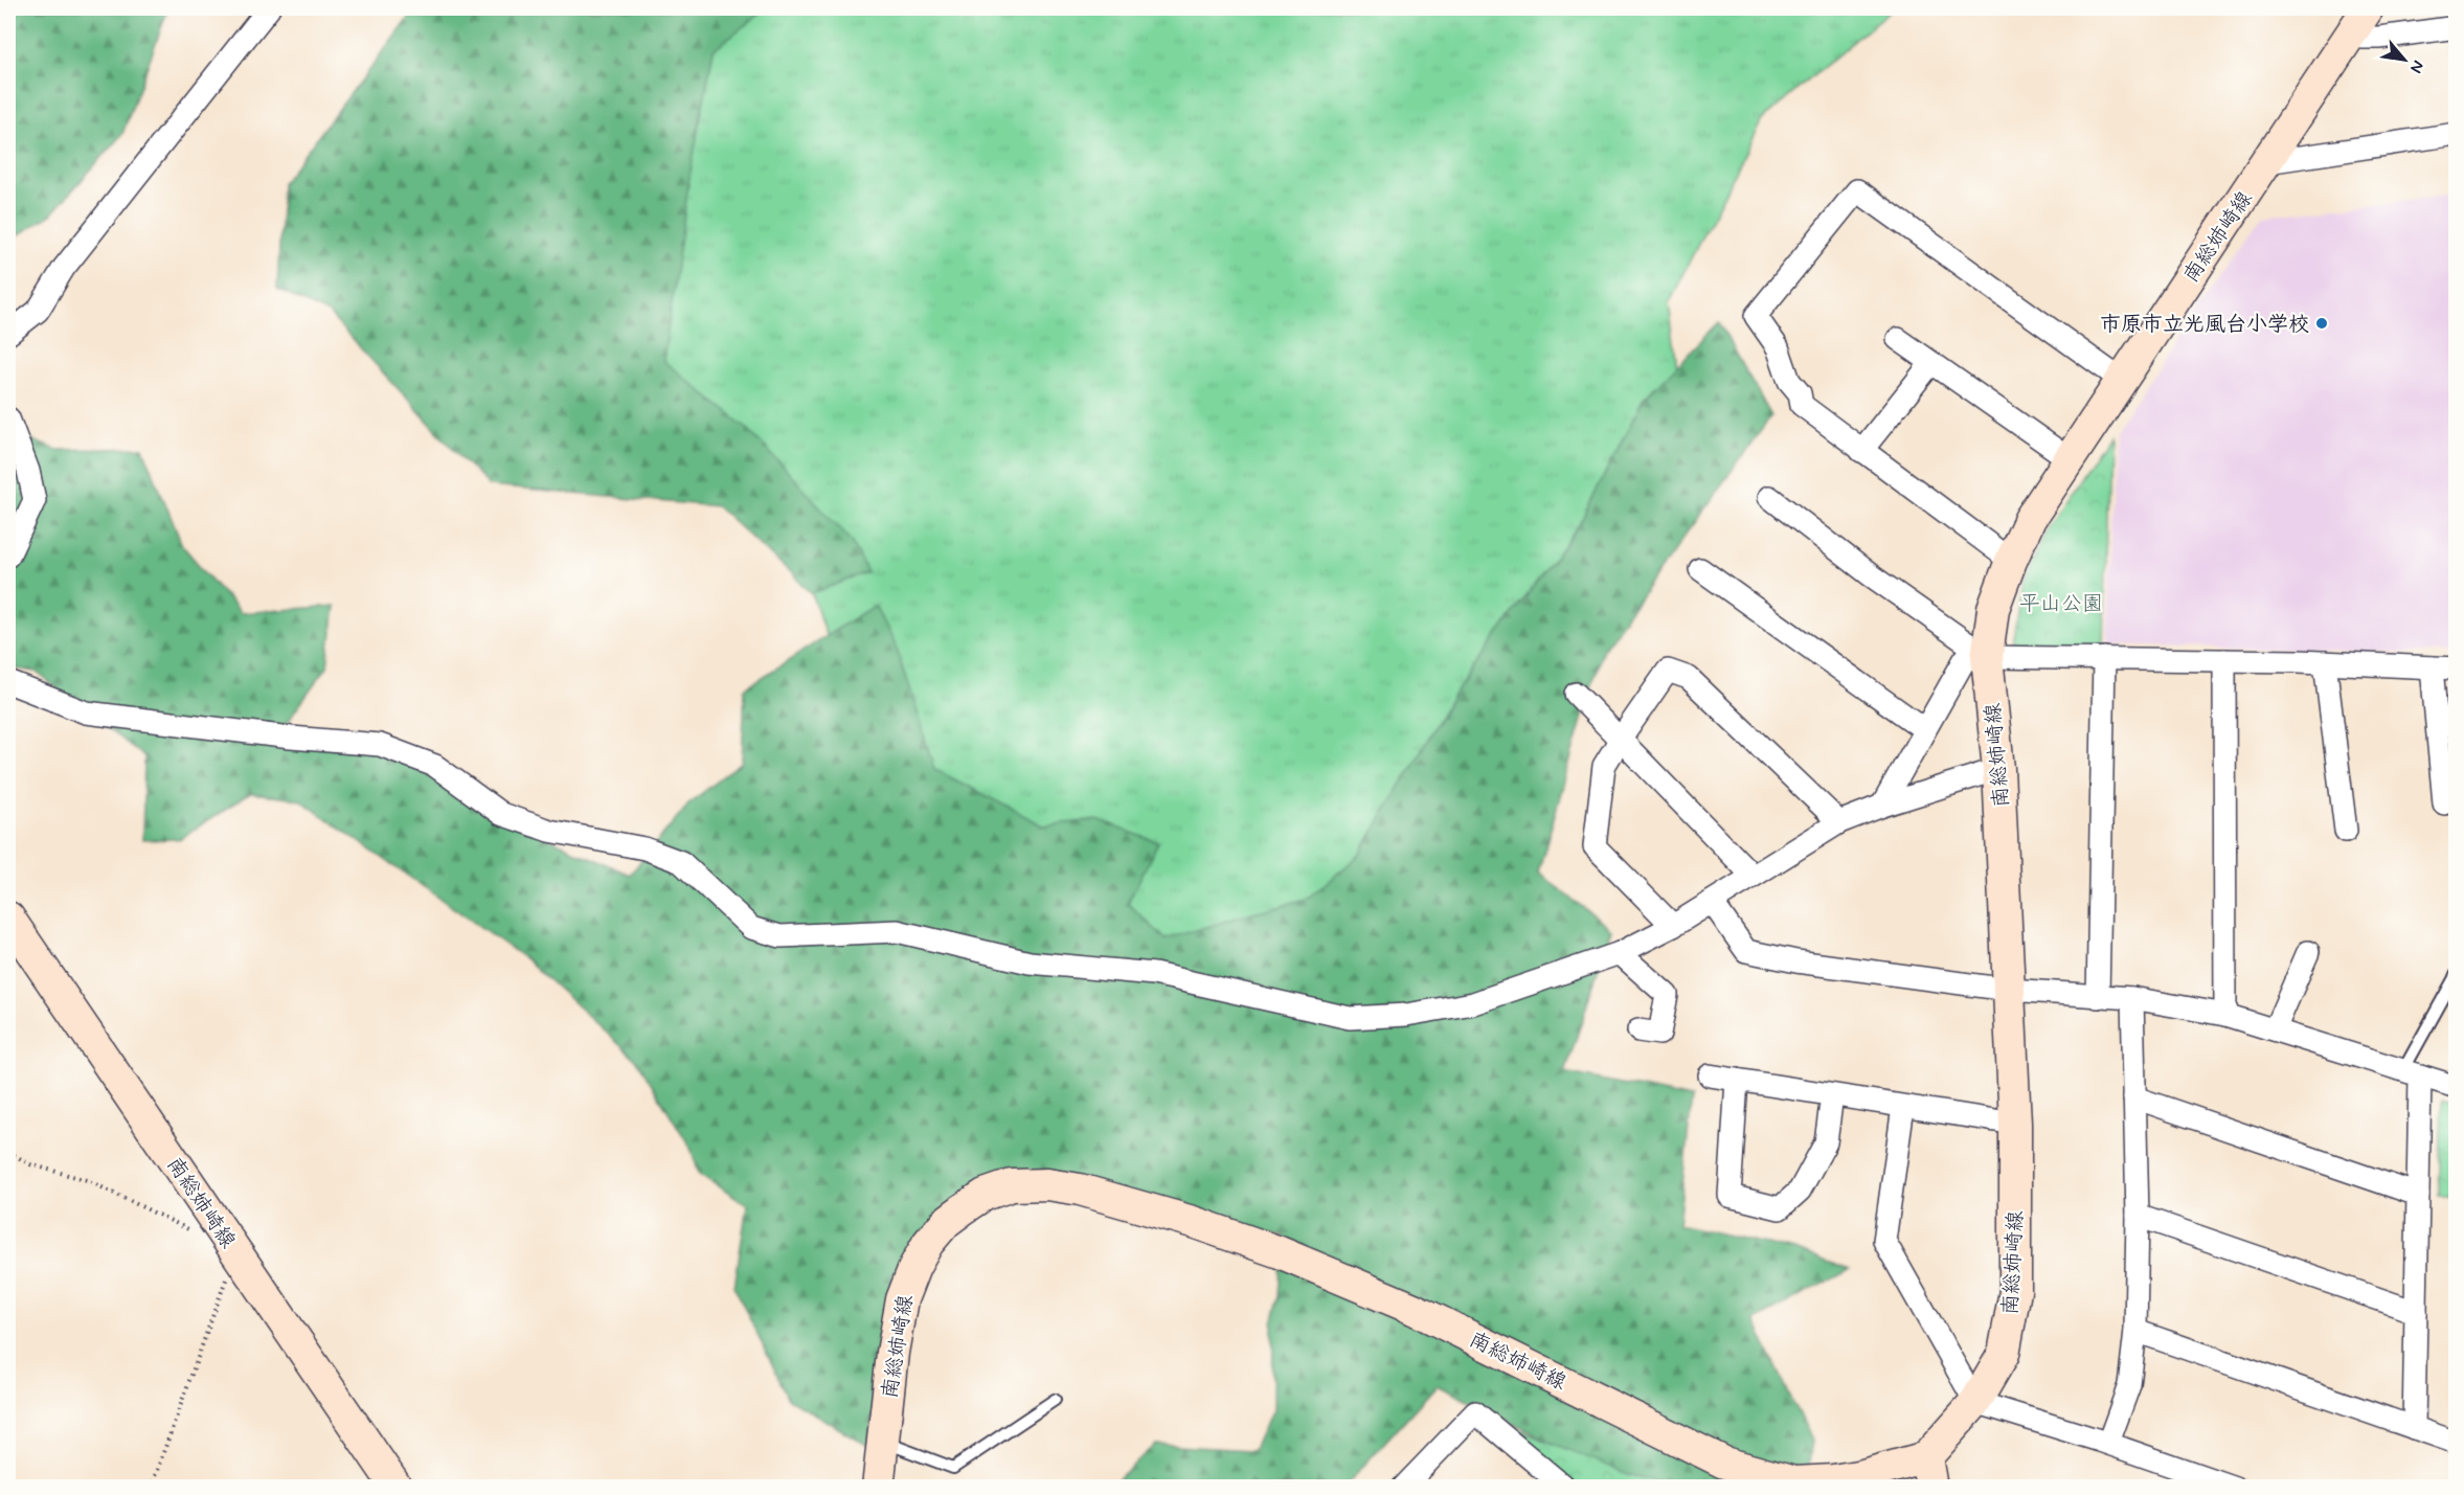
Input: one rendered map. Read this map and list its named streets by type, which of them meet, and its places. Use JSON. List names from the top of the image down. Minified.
{"streets":{"main road":["南総姉崎線"]},"parks":["平山公園"],"places":["市原市立光風台小学校"],"north":"bottom right"}
